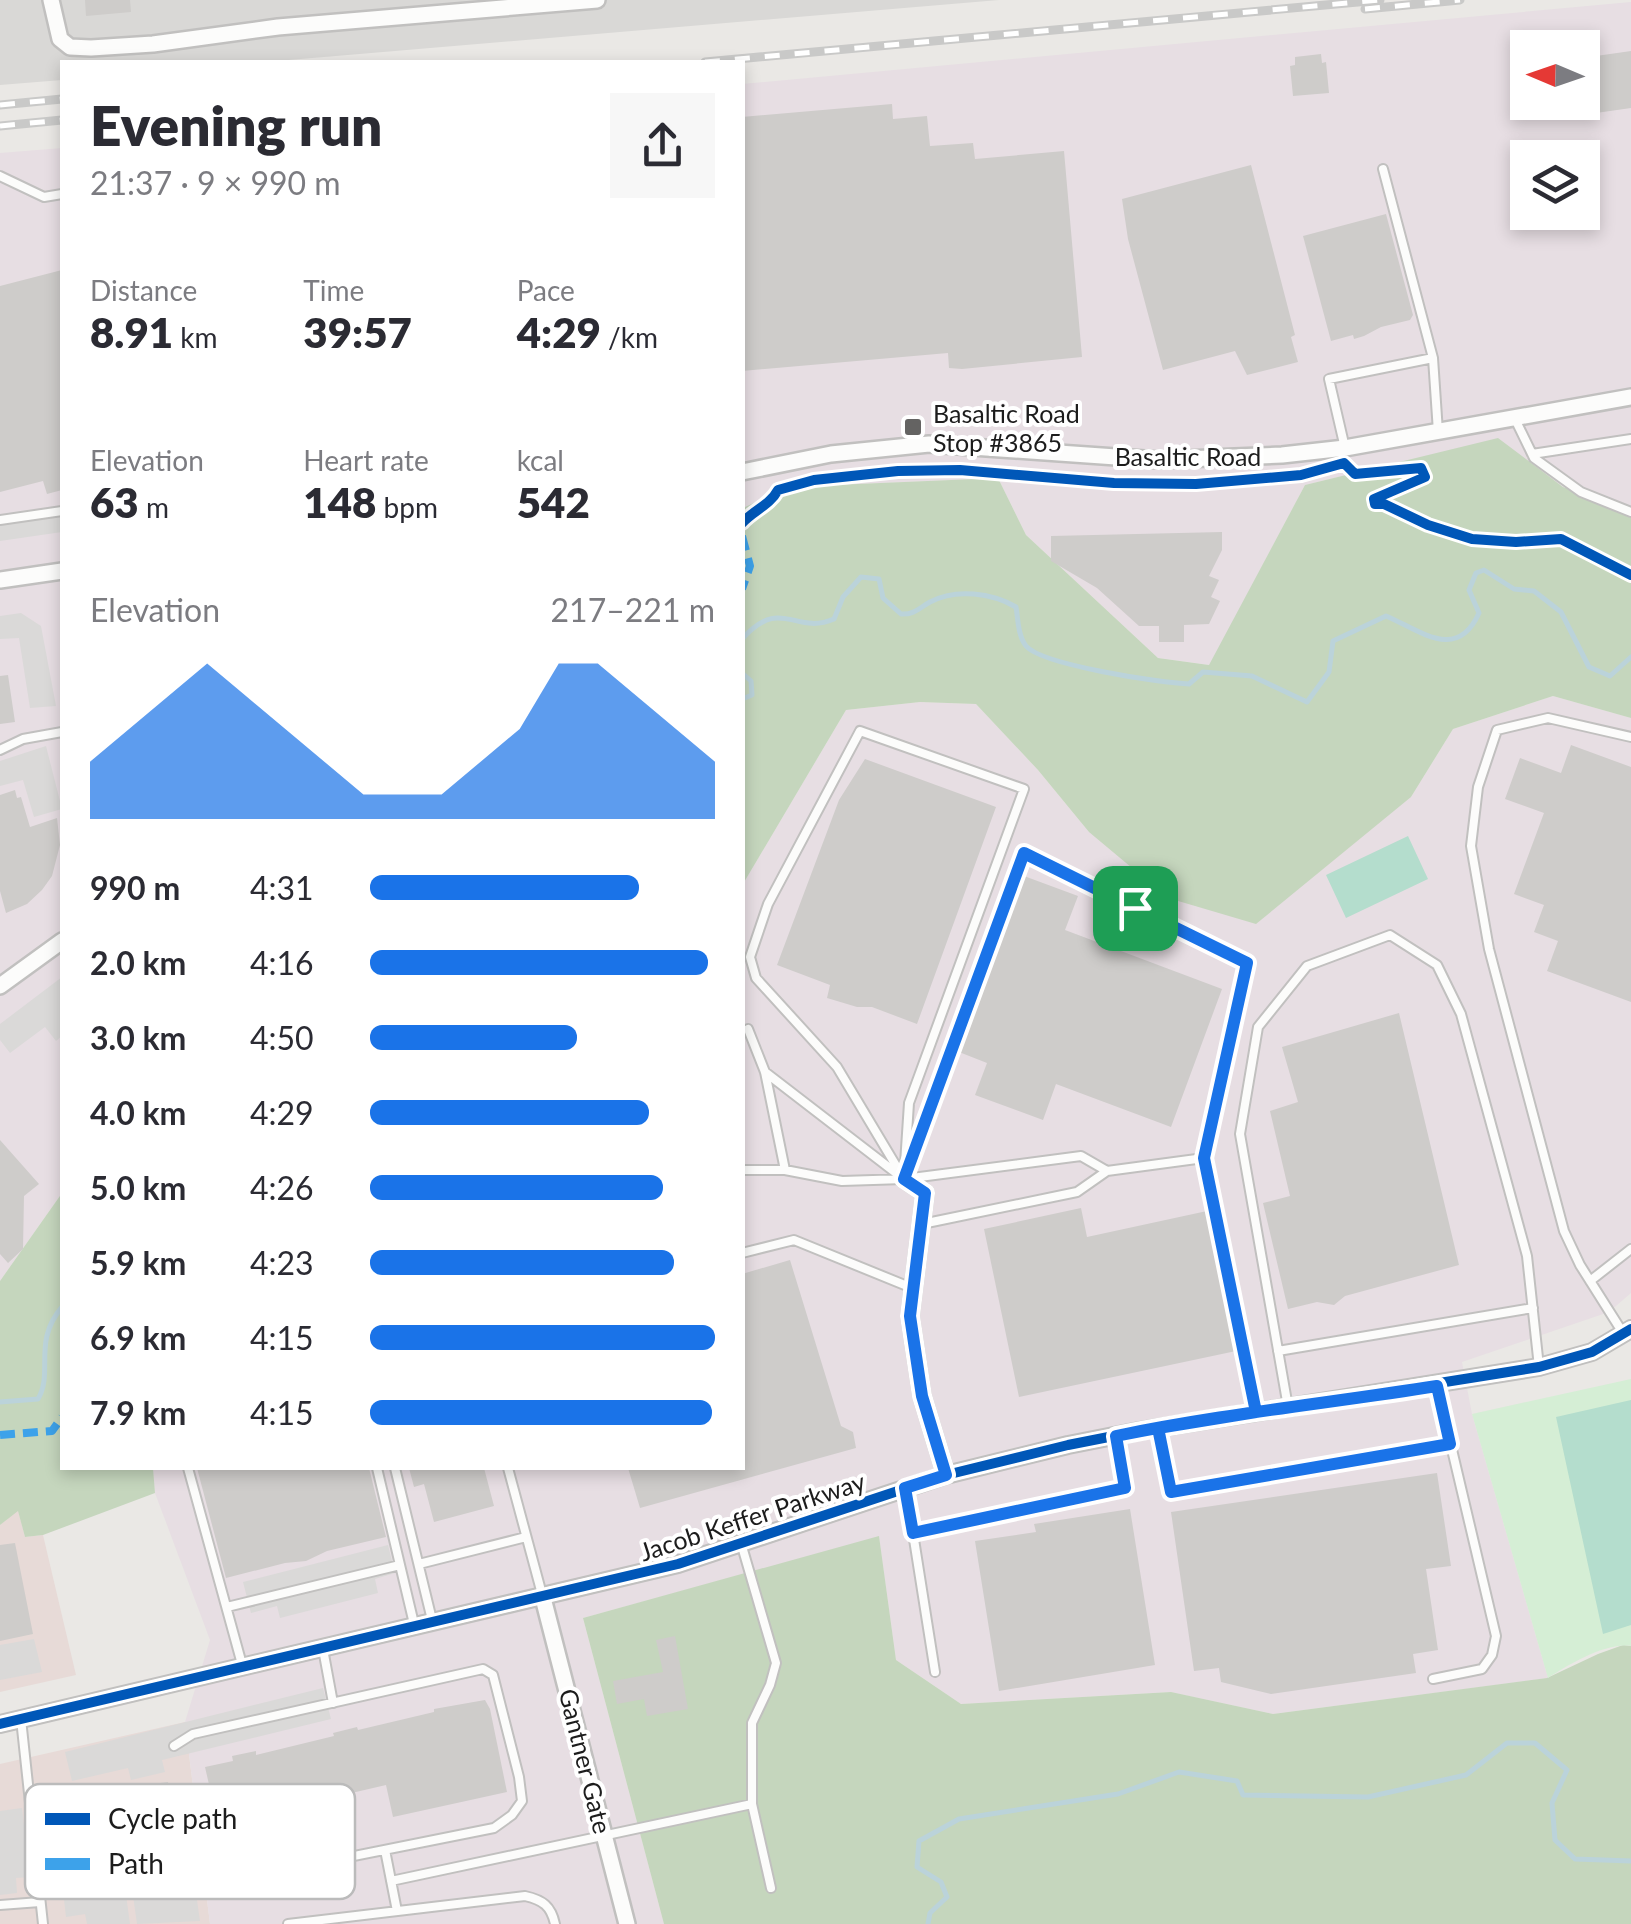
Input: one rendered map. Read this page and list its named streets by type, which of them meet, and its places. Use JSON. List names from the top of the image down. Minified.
{"streets":{"street":["Basaltic Road","Jacob Keffer Parkway","Gantner Gate"]},"crossings":[["Jacob Keffer Parkway","Gantner Gate"]],"places":{"transit":["Basaltic Road Stop #3865"]},"legend":["Cycle path","Path"],"north":"left","page":{"heading":["Evening run","21:37 · 9 × 990 m"],"stats":[["Distance","8.91 km"],["Time","39:57"],["Pace","4:29 /km"],["Elevation","63 m"],["Heart rate","148 bpm"],["kcal","542"]],"chart":["Elevation","217–221 m"],"list":[{"name":"990 m","note":"4:31"},{"name":"2.0 km","note":"4:16"},{"name":"3.0 km","note":"4:50"},{"name":"4.0 km","note":"4:29"},{"name":"5.0 km","note":"4:26"},{"name":"5.9 km","note":"4:23"},{"name":"6.9 km","note":"4:15"},{"name":"7.9 km","note":"4:15"}]}}
